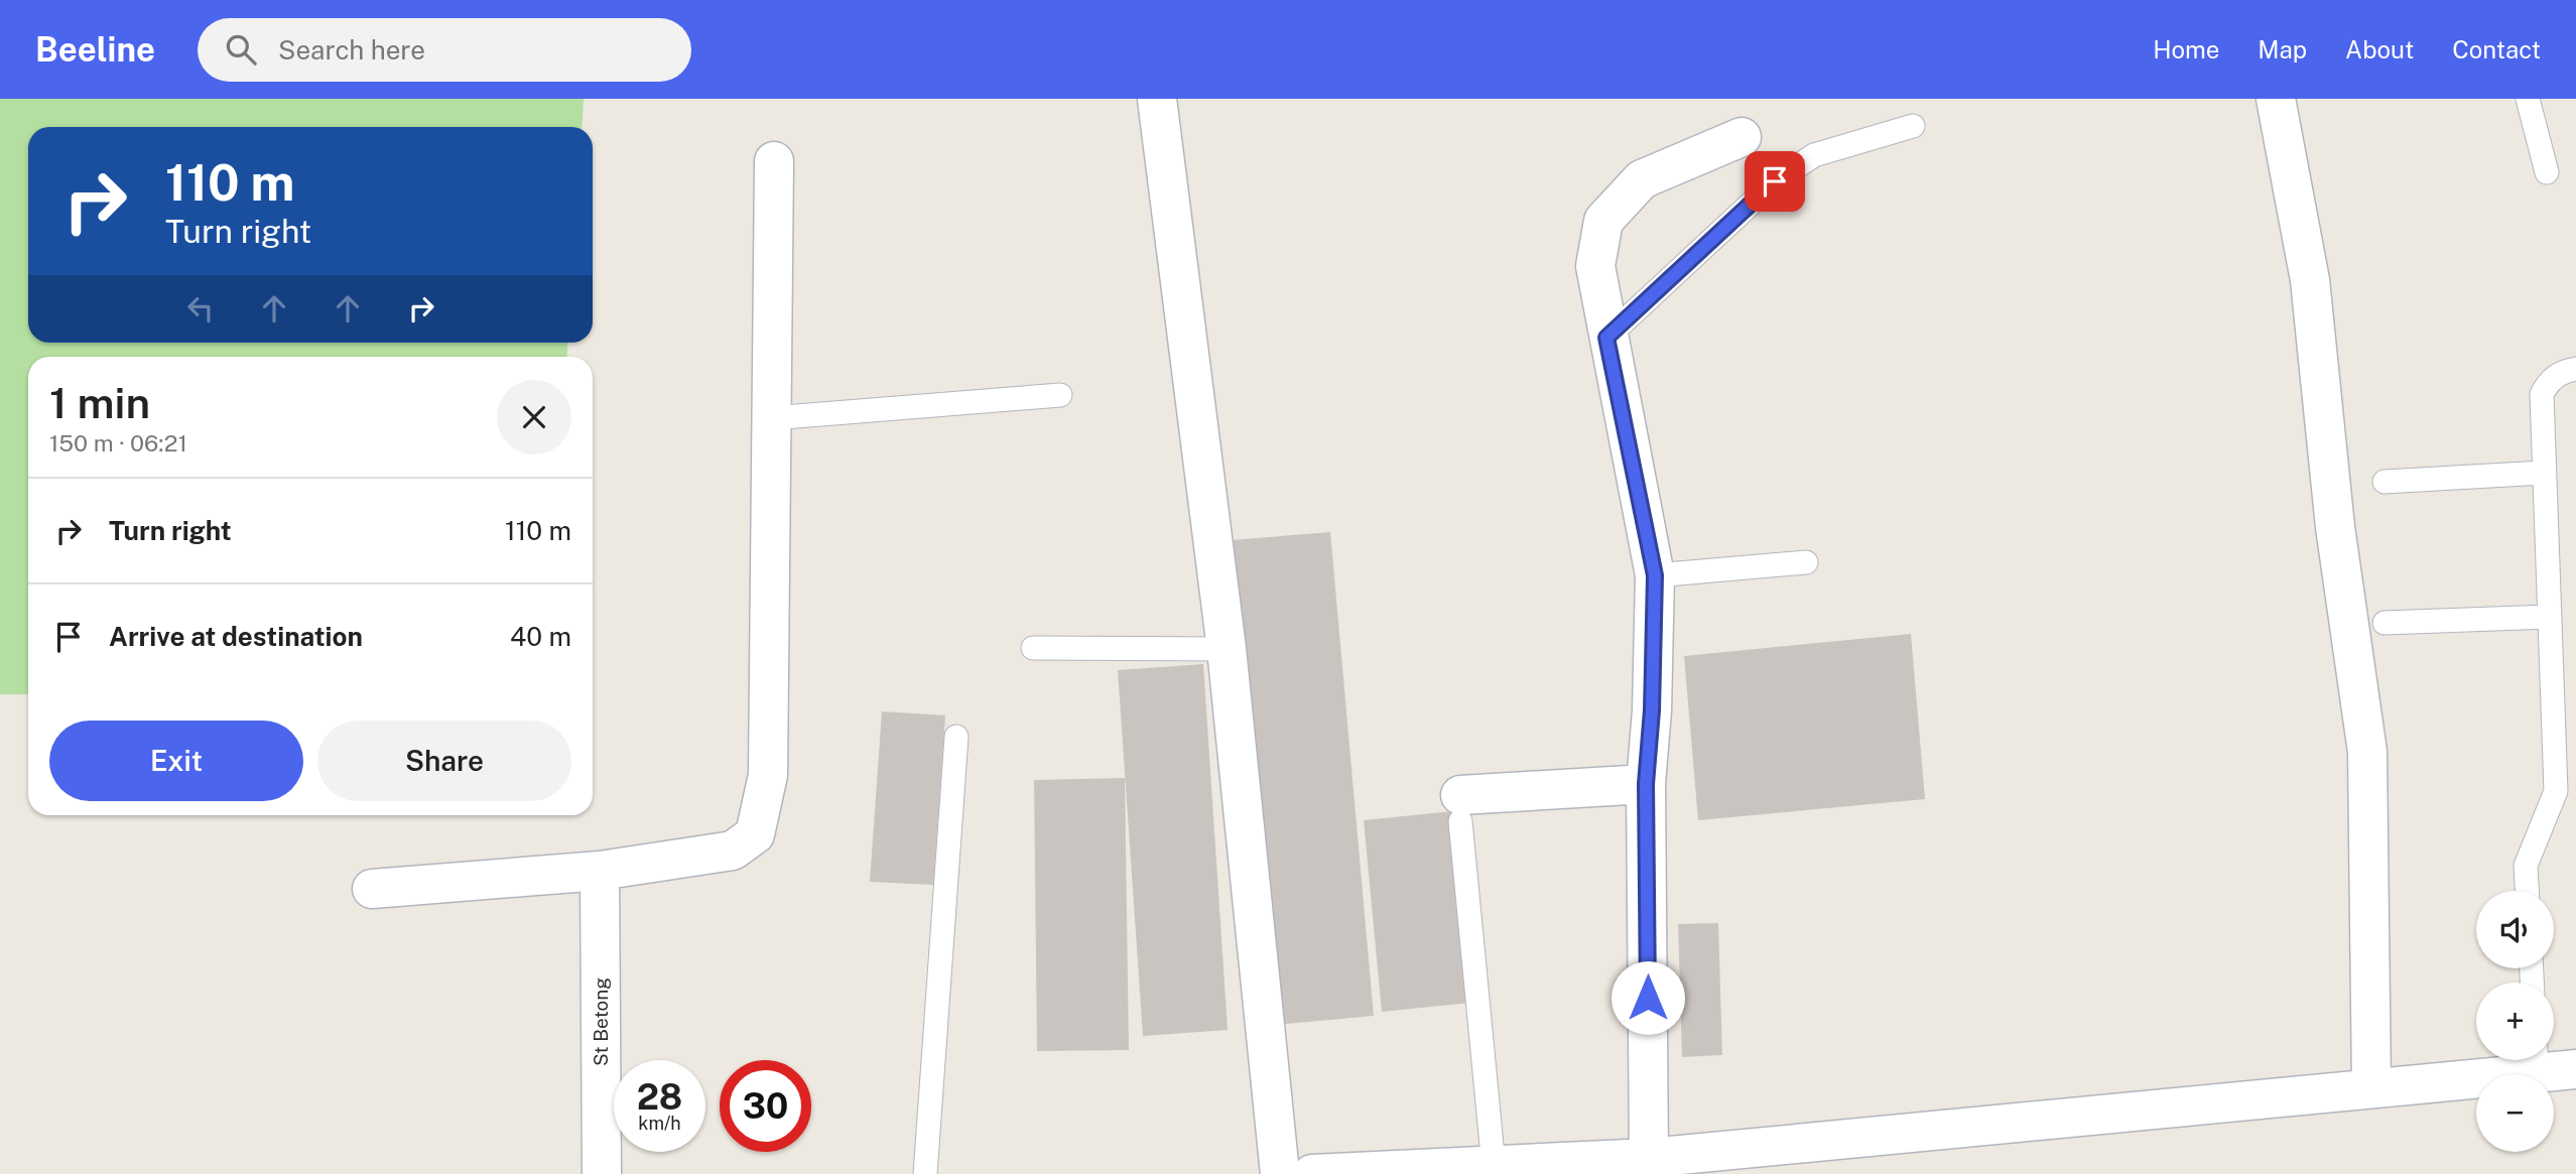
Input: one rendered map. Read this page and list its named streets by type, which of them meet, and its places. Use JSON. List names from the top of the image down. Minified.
{"streets":{"street":["St Betong"]},"page":{"header":"Beeline","search":"Search here","nav":["Home","Map","About","Contact"],"turn":["110 m","Turn right"],"heading":["1 min","150 m · 06:21"],"list":[{"name":"Turn right","value":"110 m"},{"name":"Arrive at destination","value":"40 m"}],"buttons":["Exit","Share"],"map_buttons":["+","−"],"speed":"28 km/h","limit":"30"}}
